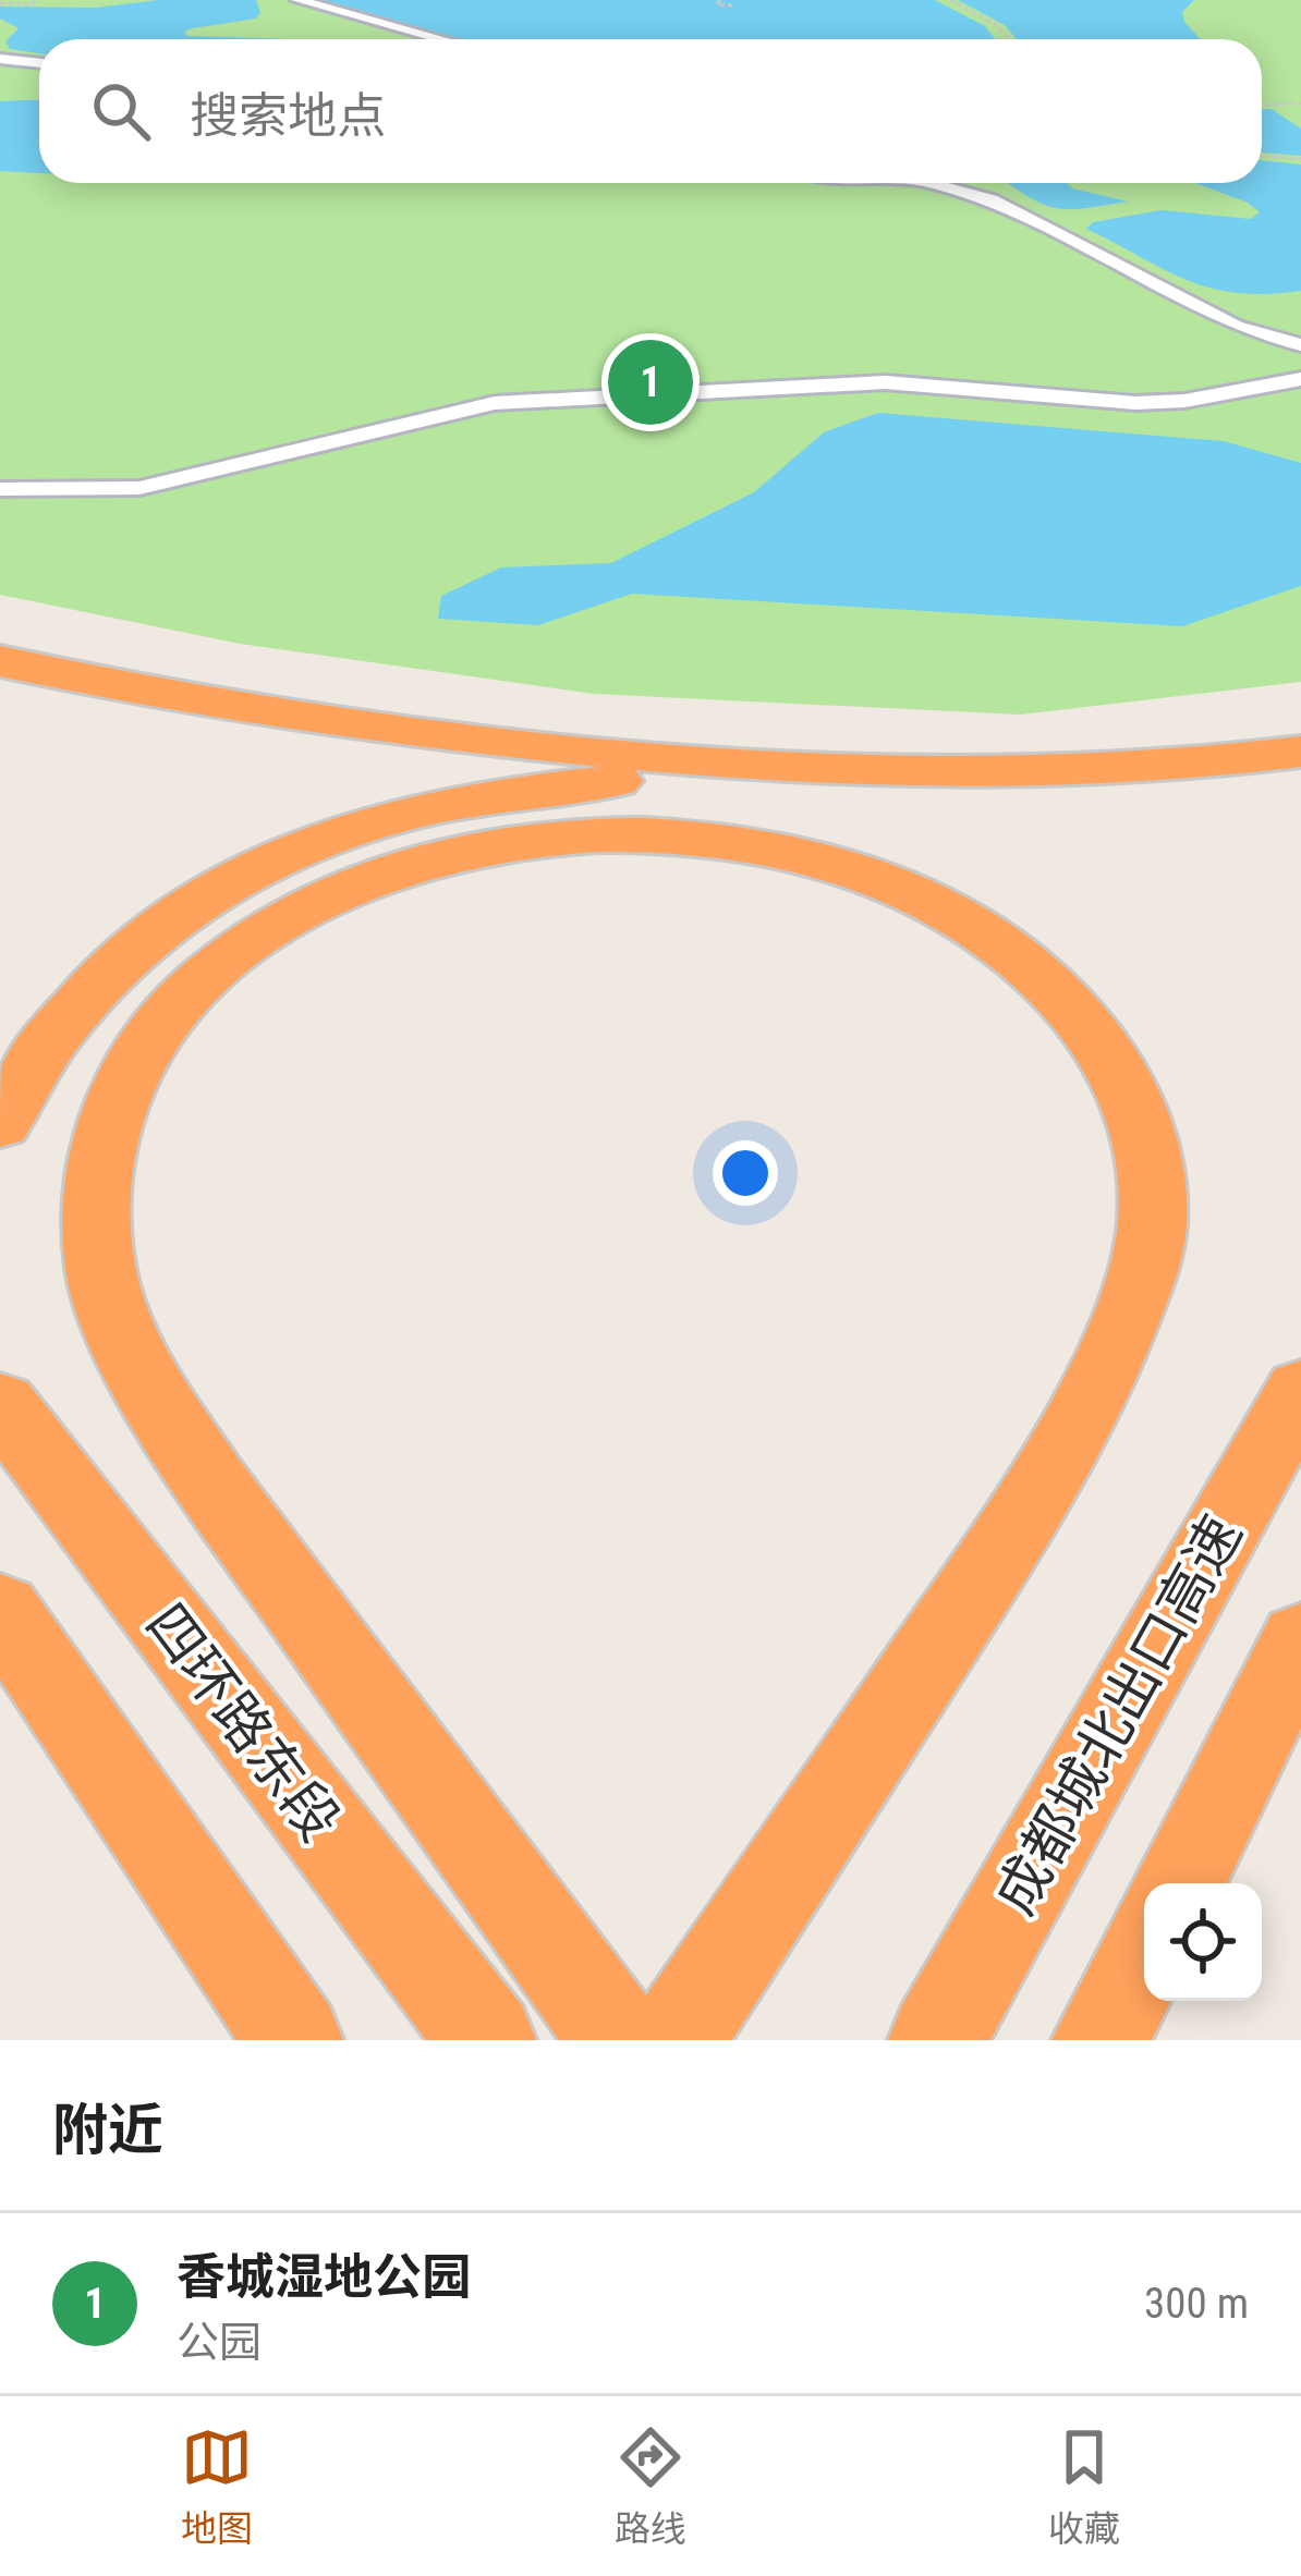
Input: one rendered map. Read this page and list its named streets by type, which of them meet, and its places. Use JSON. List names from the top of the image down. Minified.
{"streets":{"highway":["成都城北出口高速","四环路东段"]},"page":{"search":"搜索地点","pins":"1","heading":"附近","list":[{"mark":"1","name":"香城湿地公园","note":"公园","value":"300 m"}],"nav":["地图","路线","收藏"]}}
